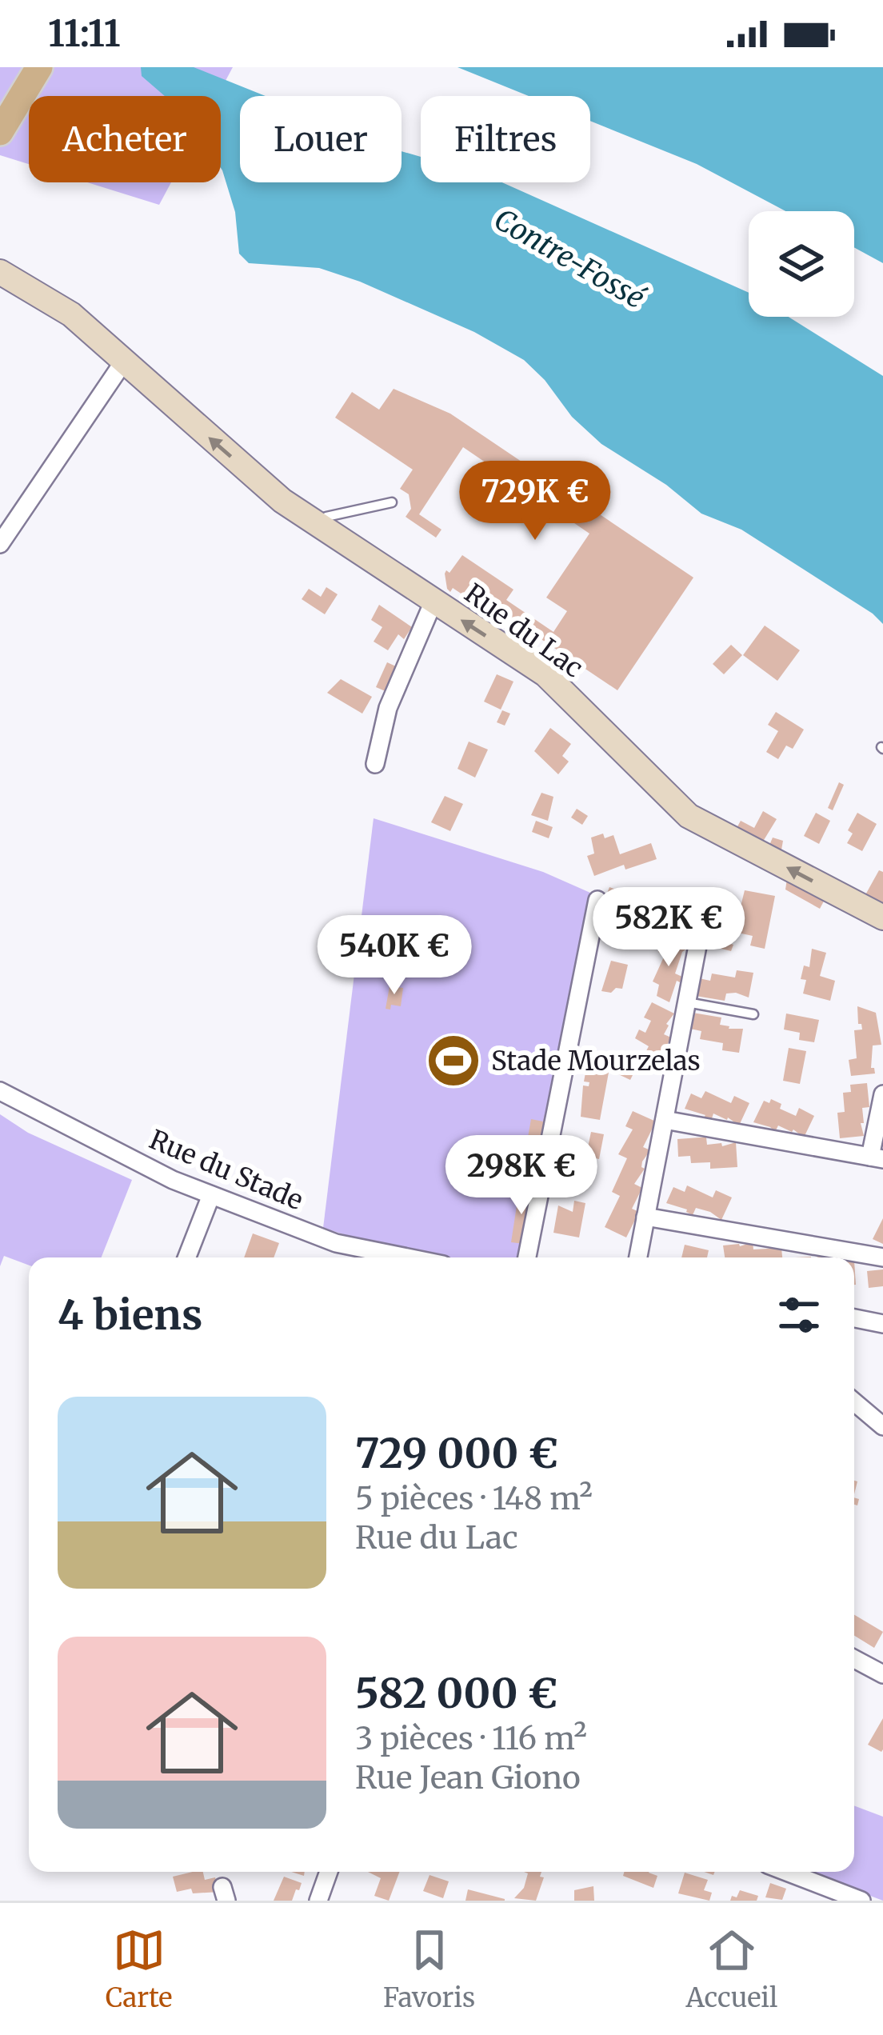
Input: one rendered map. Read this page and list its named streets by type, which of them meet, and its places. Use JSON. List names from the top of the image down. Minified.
{"streets":{"street":["Rue du Lac","Rue du Stade"]},"one_way":["Rue du Lac"],"water":["Contre-Fossé"],"places":{"sports":["Stade Mourzelas"]},"page":{"status":"11:11","chip":["Acheter","Louer","Filtres"],"price":["729K €","582K €","540K €","298K €"],"heading":"4 biens","list":[{"name":"729 000 €","note":"5 pièces · 148 m² · Rue du Lac"},{"name":"582 000 €","note":"3 pièces · 116 m² · Rue Jean Giono"}],"tabs":["Carte","Favoris","Accueil"]}}
